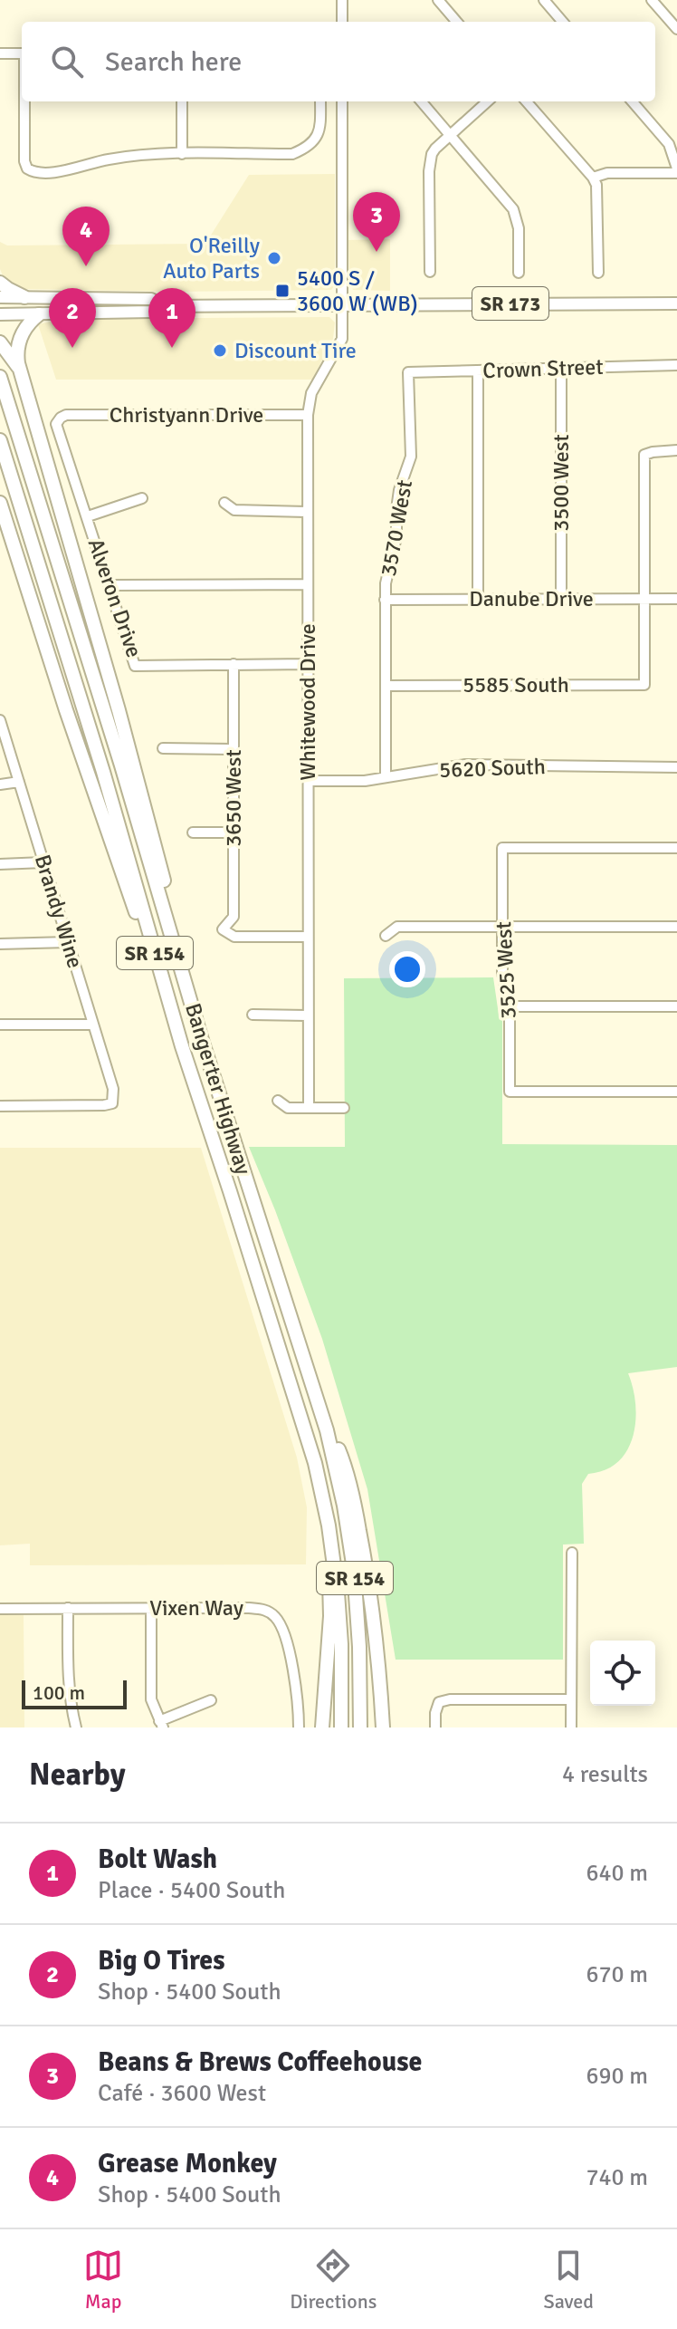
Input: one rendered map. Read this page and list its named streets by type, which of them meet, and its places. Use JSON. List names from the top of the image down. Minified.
{"streets":{"highway":["SR 154","Bangerter Highway"],"main road":["SR 173"],"street":["Crown Street","Christyann Drive","3500 West","3570 West","Alveron Drive","Danube Drive","5585 South","Whitewood Drive","5620 South","3650 West","Brandy Wine","3525 West","Vixen Way"]},"crossings":[["SR 173","Whitewood Drive"],["Crown Street","3500 West"],["Crown Street","3570 West"],["Christyann Drive","Alveron Drive"],["Christyann Drive","Whitewood Drive"],["3500 West","Danube Drive"],["3570 West","Danube Drive"],["3570 West","5585 South"],["3570 West","5620 South"],["Alveron Drive","Whitewood Drive"],["Alveron Drive","3650 West"],["Danube Drive","5585 South"],["Whitewood Drive","5620 South"],["Whitewood Drive","3650 West"]],"places":{"other":["O'Reilly Auto Parts","Discount Tire"],"transit":["5400 S / 3600 W (WB)"]},"scale_bar":"100 m","page":{"search":"Search here","pins":["3","4","1","2"],"scale":"100 m","heading":["Nearby","4 results"],"list":[{"mark":"1","name":"Bolt Wash","note":"Place · 5400 South","value":"640 m"},{"mark":"2","name":"Big O Tires","note":"Shop · 5400 South","value":"670 m"},{"mark":"3","name":"Beans & Brews Coffeehouse","note":"Café · 3600 West","value":"690 m"},{"mark":"4","name":"Grease Monkey","note":"Shop · 5400 South","value":"740 m"}],"nav":["Map","Directions","Saved"]}}
